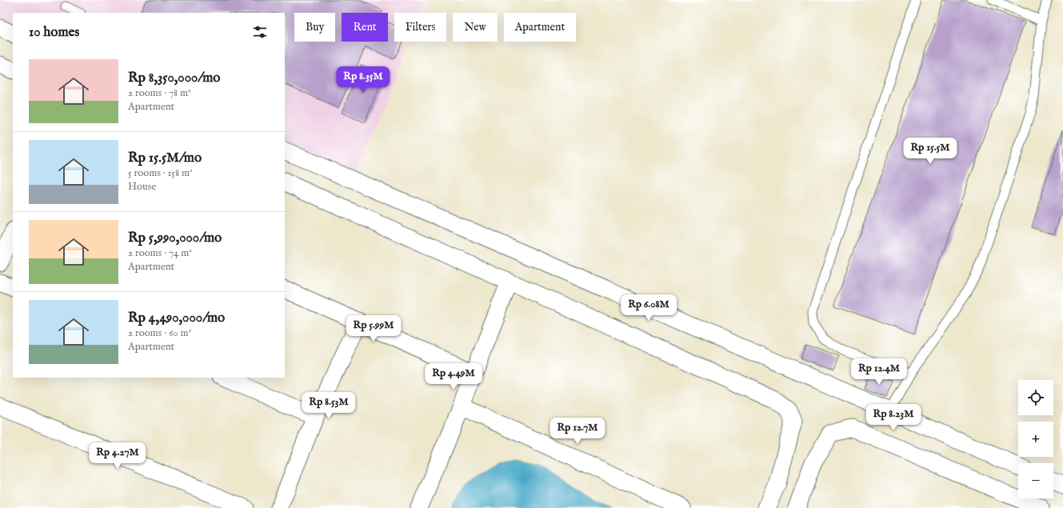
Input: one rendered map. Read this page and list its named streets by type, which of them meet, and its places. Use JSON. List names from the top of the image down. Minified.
{"page":{"chip":["Buy","Rent","Filters","New","Apartment"],"heading":"10 homes","list":[{"name":"Rp 8,350,000/mo","note":"2 rooms · 78 m² · Apartment"},{"name":"Rp 15.5M/mo","note":"5 rooms · 158 m² · House"},{"name":"Rp 5,990,000/mo","note":"2 rooms · 74 m² · Apartment"},{"name":"Rp 4,490,000/mo","note":"2 rooms · 60 m² · Apartment"}],"price":["Rp 8.35M","Rp 15.5M","Rp 6.08M","Rp 5.99M","Rp 12.4M","Rp 4.49M","Rp 8.53M","Rp 8.23M","Rp 12.7M","Rp 4.27M"],"map_buttons":["+","−"]}}
